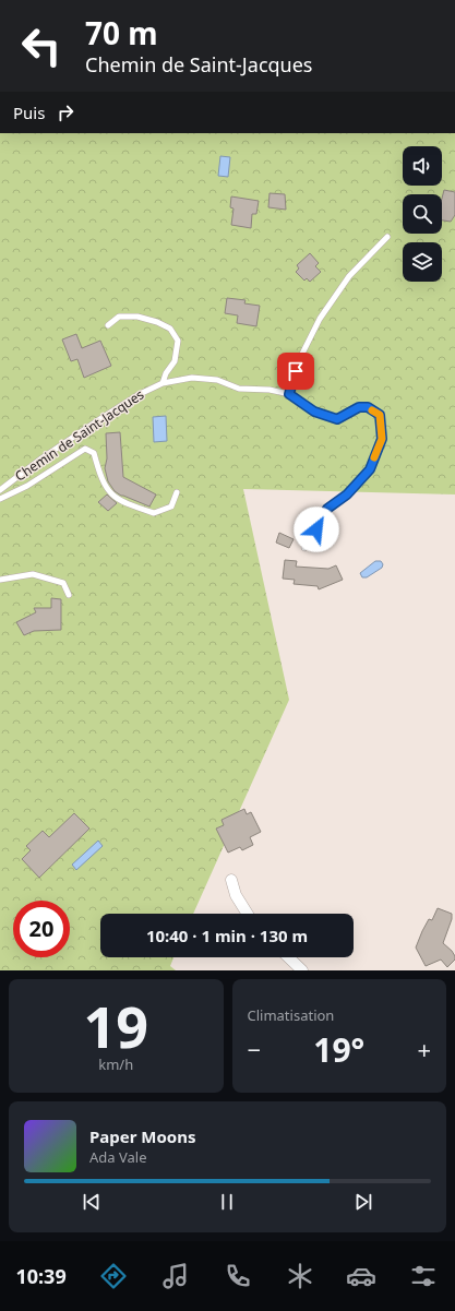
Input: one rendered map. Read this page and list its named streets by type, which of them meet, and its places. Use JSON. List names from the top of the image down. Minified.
{"streets":{"lane":["Chemin de Saint-Jacques"]},"page":{"turn":["70 m","Chemin de Saint-Jacques"],"then":"Puis","limit":"20","trip":"10:40 · 1 min · 130 m","tile":[["19","km/h"],"Climatisation"],"heat":["−","19°","+"],"song":["Paper Moons","Ada Vale"],"tabs":"10:39"}}
